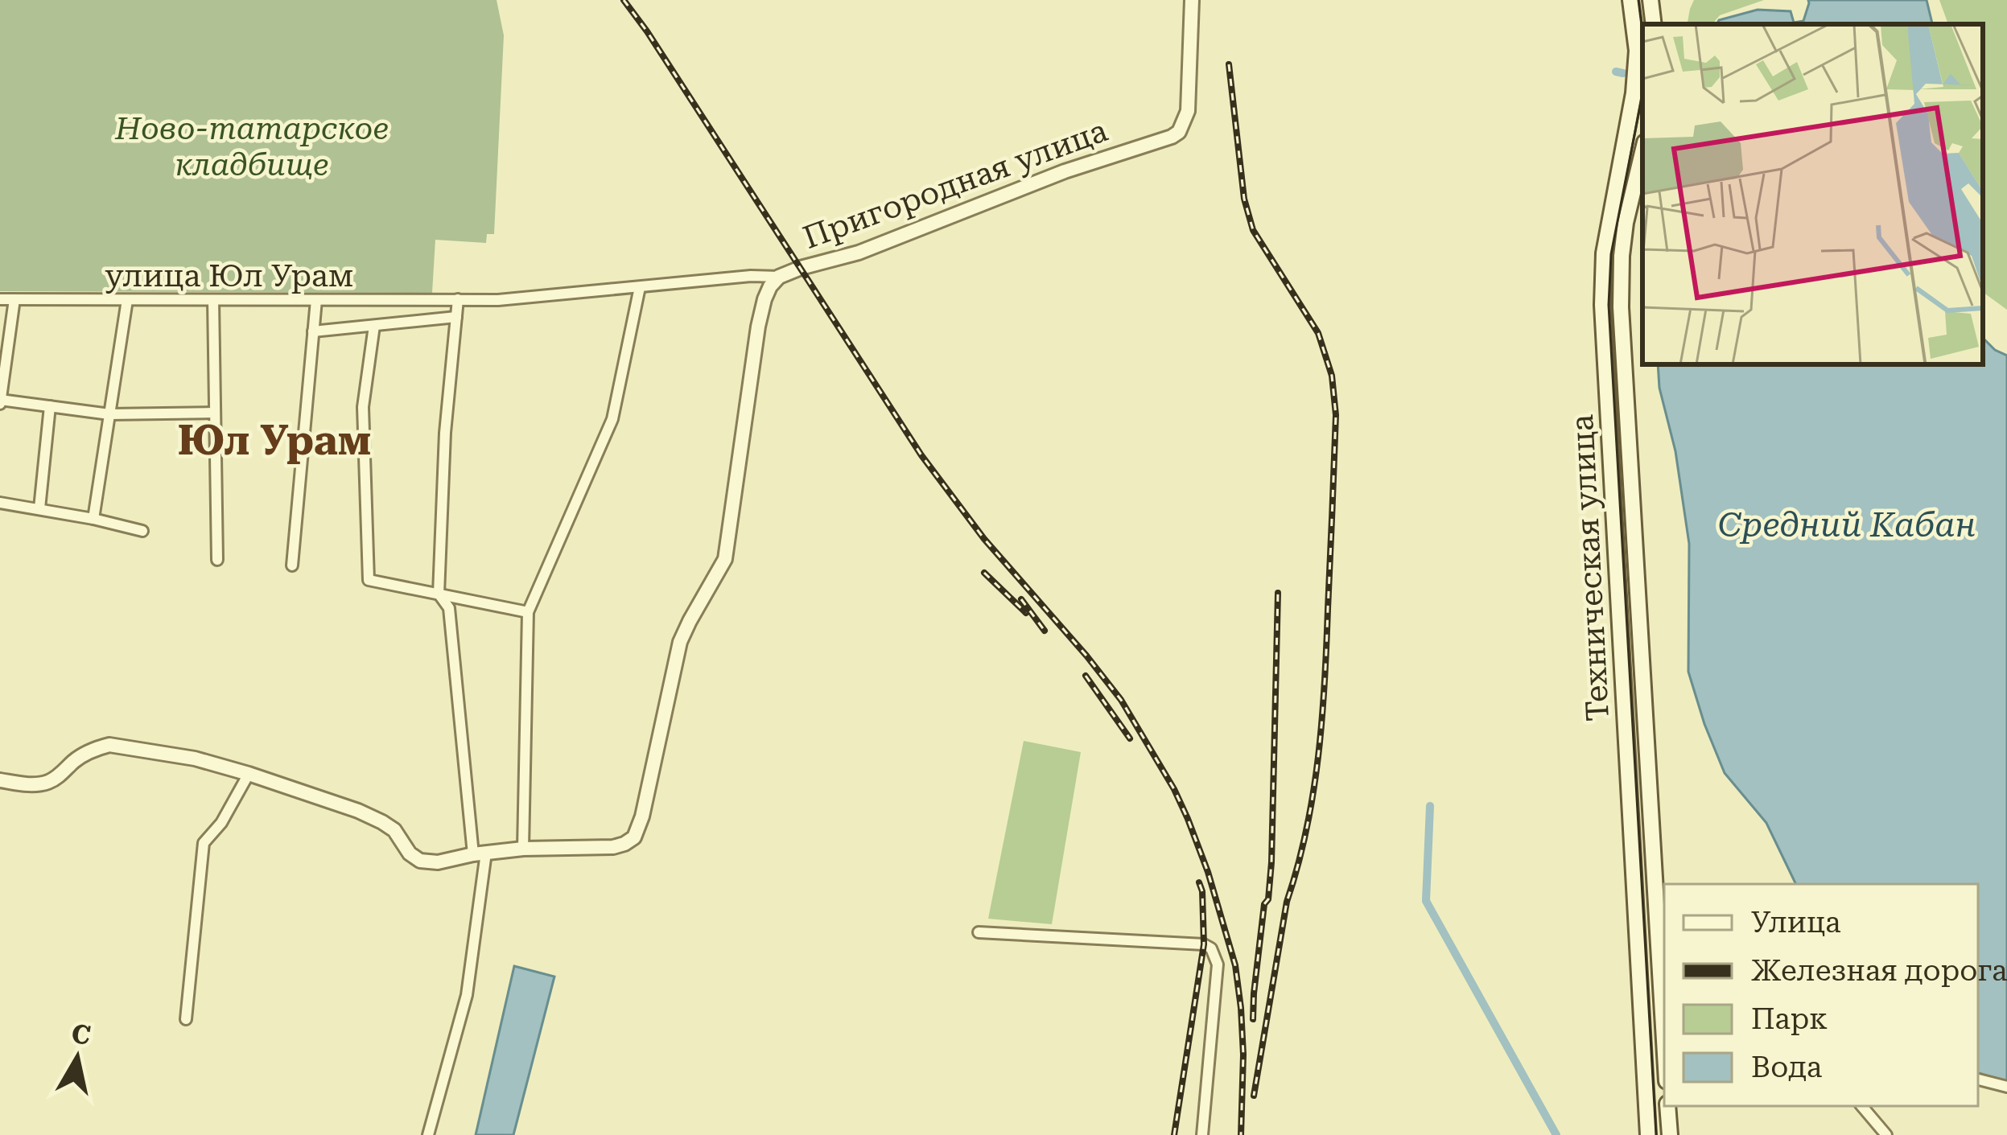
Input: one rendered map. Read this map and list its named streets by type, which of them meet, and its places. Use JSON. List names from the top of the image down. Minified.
{"streets":{"main road":["Техническая улица"],"street":["Пригородная улица","улица Юл Урам"]},"crossings":[["Пригородная улица","улица Юл Урам"]],"districts":["Юл Урам"],"water":["Средний Кабан"],"parks":["Ново-татарское кладбище"],"legend":["Улица","Железная дорога","Парк","Вода"],"north":"top"}
